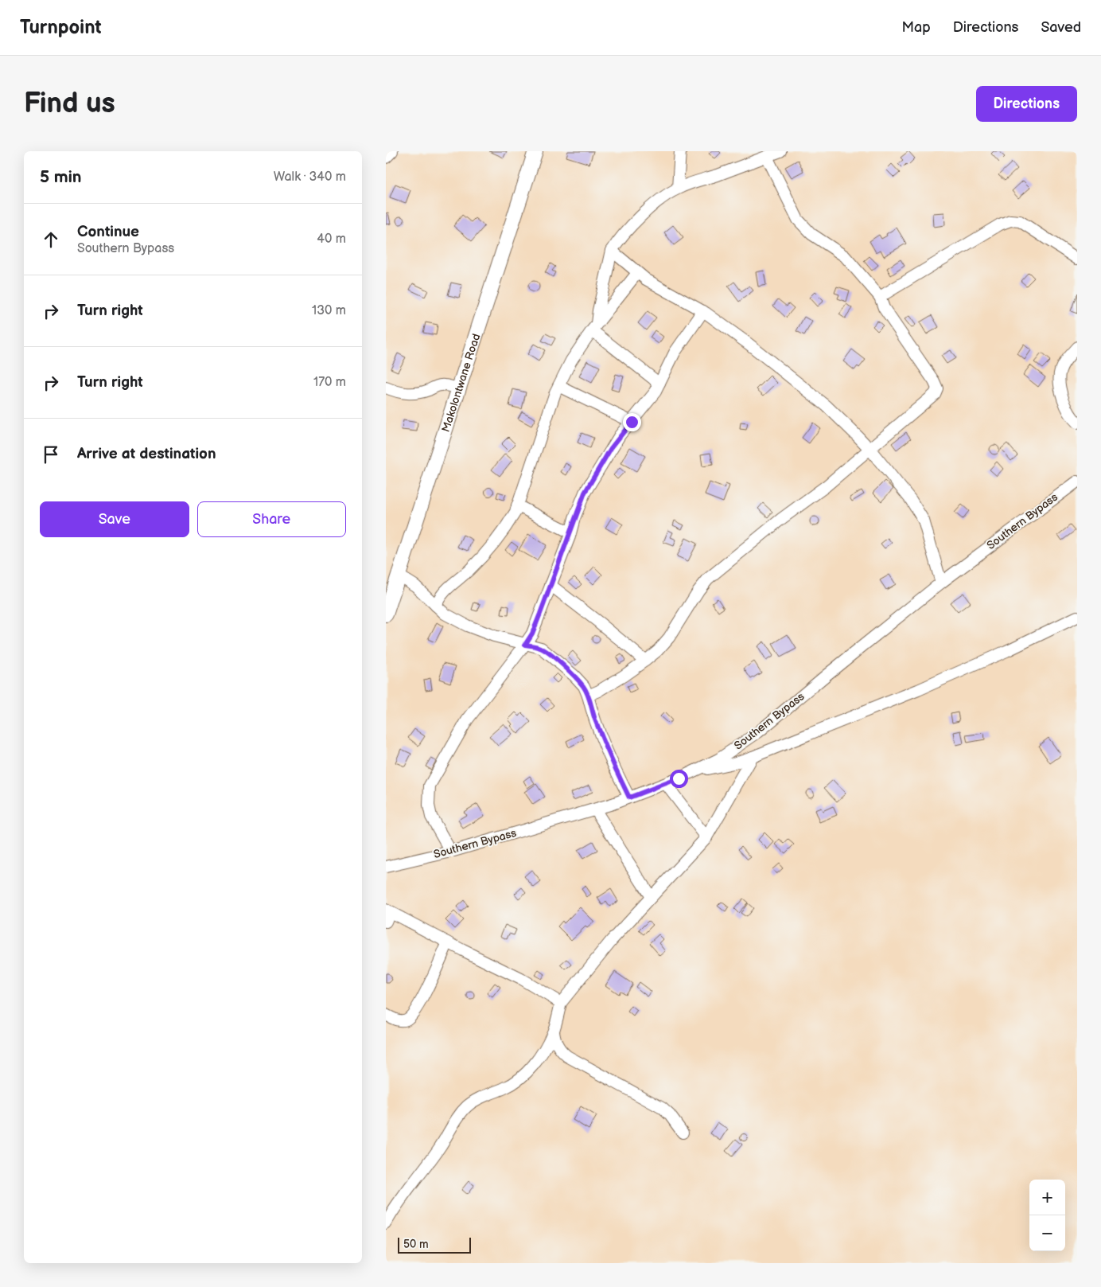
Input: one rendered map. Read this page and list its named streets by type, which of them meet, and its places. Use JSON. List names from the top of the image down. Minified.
{"streets":{"main road":["Makolontwane Road"],"street":["Southern Bypass"]},"scale_bar":"50 m","page":{"header":"Turnpoint","nav":["Map","Directions","Saved"],"buttons":["Directions",["Save","Share"]],"title":"Find us","heading":["5 min","Walk · 340 m"],"list":[["Continue","Southern Bypass","40 m"],["Turn right","130 m"],["Turn right","170 m"],"Arrive at destination"],"map_buttons":["+","−"],"scale":"50 m"}}
